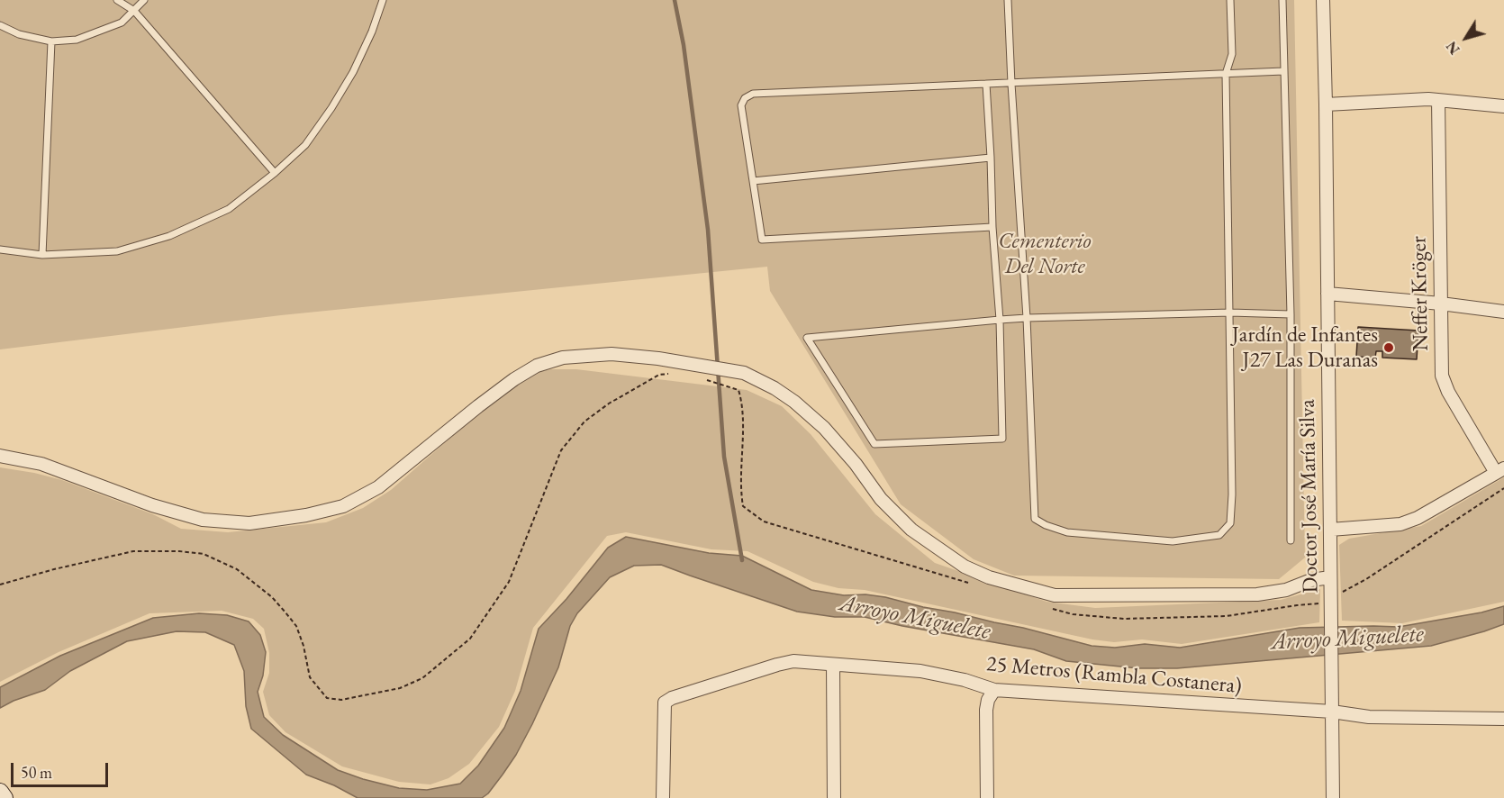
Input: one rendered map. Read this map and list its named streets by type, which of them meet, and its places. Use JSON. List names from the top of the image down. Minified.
{"streets":{"street":["Neffer Kröger","Doctor José María Silva","25 Metros (Rambla Costanera)"]},"crossings":[["Doctor José María Silva","25 Metros (Rambla Costanera)"]],"water":["Arroyo Miguelete"],"parks":["Cementerio Del Norte"],"places":["Jardín de Infantes J27 Las Duranas"],"scale_bar":"50 m","north":"bottom left"}
